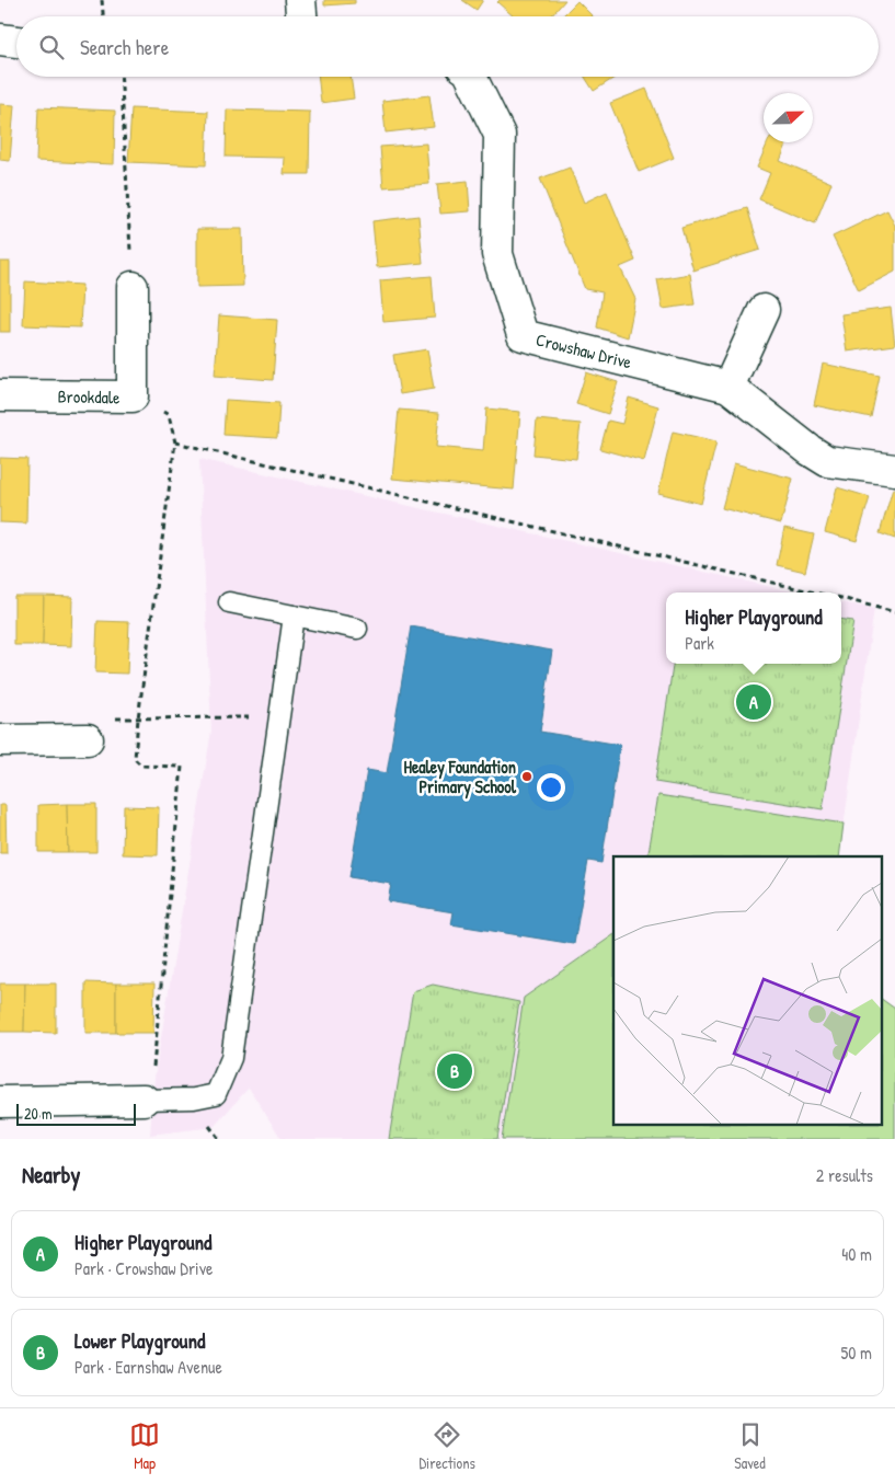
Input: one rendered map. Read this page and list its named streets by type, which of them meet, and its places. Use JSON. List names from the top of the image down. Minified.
{"streets":{"street":["Crowshaw Drive","Brookdale"]},"places":["Healey Foundation Primary School"],"scale_bar":"20 m","north":"right","page":{"search":"Search here","popup":["Higher Playground","Park"],"pins":["A","B"],"scale":"20 m","heading":["Nearby","2 results"],"list":[{"mark":"A","name":"Higher Playground","note":"Park · Crowshaw Drive","value":"40 m"},{"mark":"B","name":"Lower Playground","note":"Park · Earnshaw Avenue","value":"50 m"}],"nav":["Map","Directions","Saved"]}}
